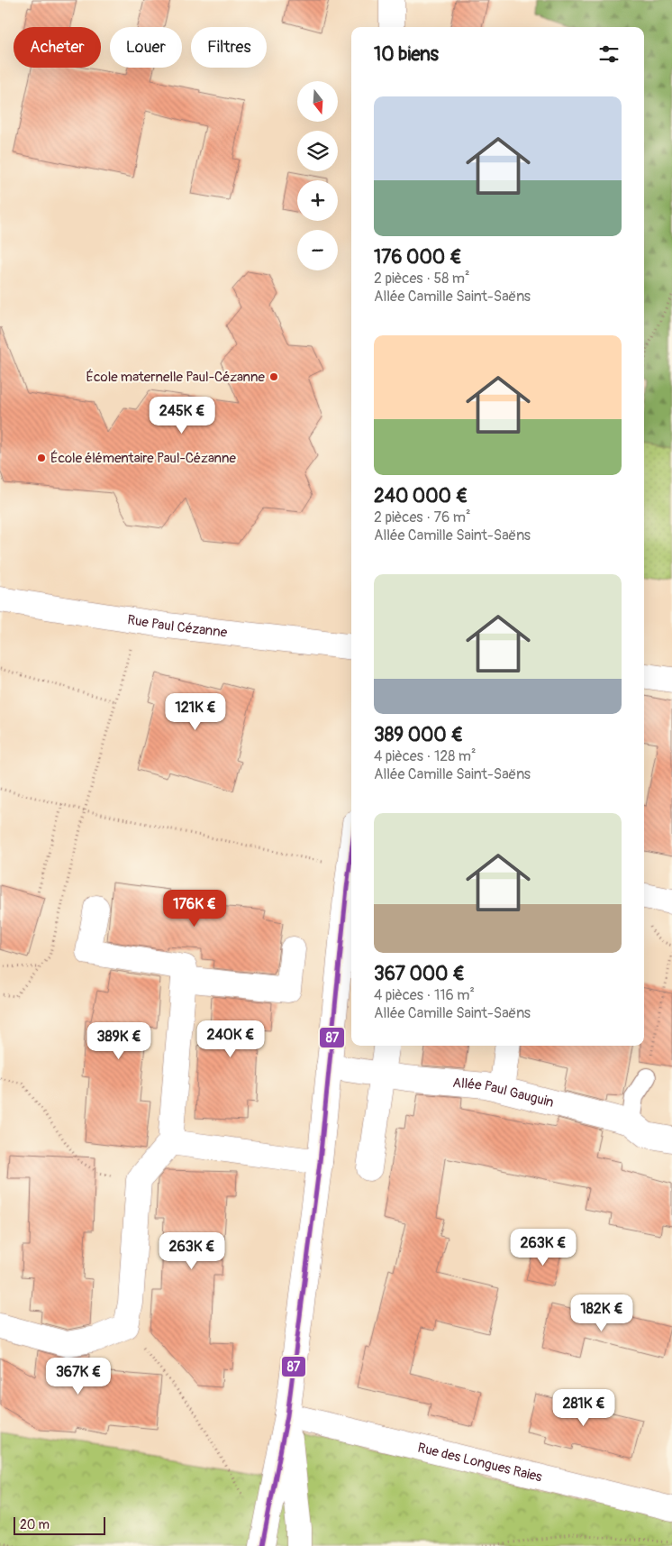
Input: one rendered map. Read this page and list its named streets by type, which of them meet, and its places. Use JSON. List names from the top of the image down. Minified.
{"streets":{"street":["Rue Paul Cézanne","Allée Paul Gauguin","Rue des Longues Raies"]},"places":["École maternelle Paul-Cézanne","École élémentaire Paul-Cézanne"],"lines":["transit line 87"],"scale_bar":"20 m","north":"bottom","page":{"chip":["Acheter","Louer","Filtres"],"heading":"10 biens","map_buttons":["+","−"],"list":[{"name":"176 000 €","note":"2 pièces · 58 m² · Allée Camille Saint-Saëns"},{"name":"240 000 €","note":"2 pièces · 76 m² · Allée Camille Saint-Saëns"},{"name":"389 000 €","note":"4 pièces · 128 m² · Allée Camille Saint-Saëns"},{"name":"367 000 €","note":"4 pièces · 116 m² · Allée Camille Saint-Saëns"}],"price":["245K €","121K €","176K €","240K €","389K €","263K €","263K €","182K €","367K €","281K €"],"scale":"20 m"}}
